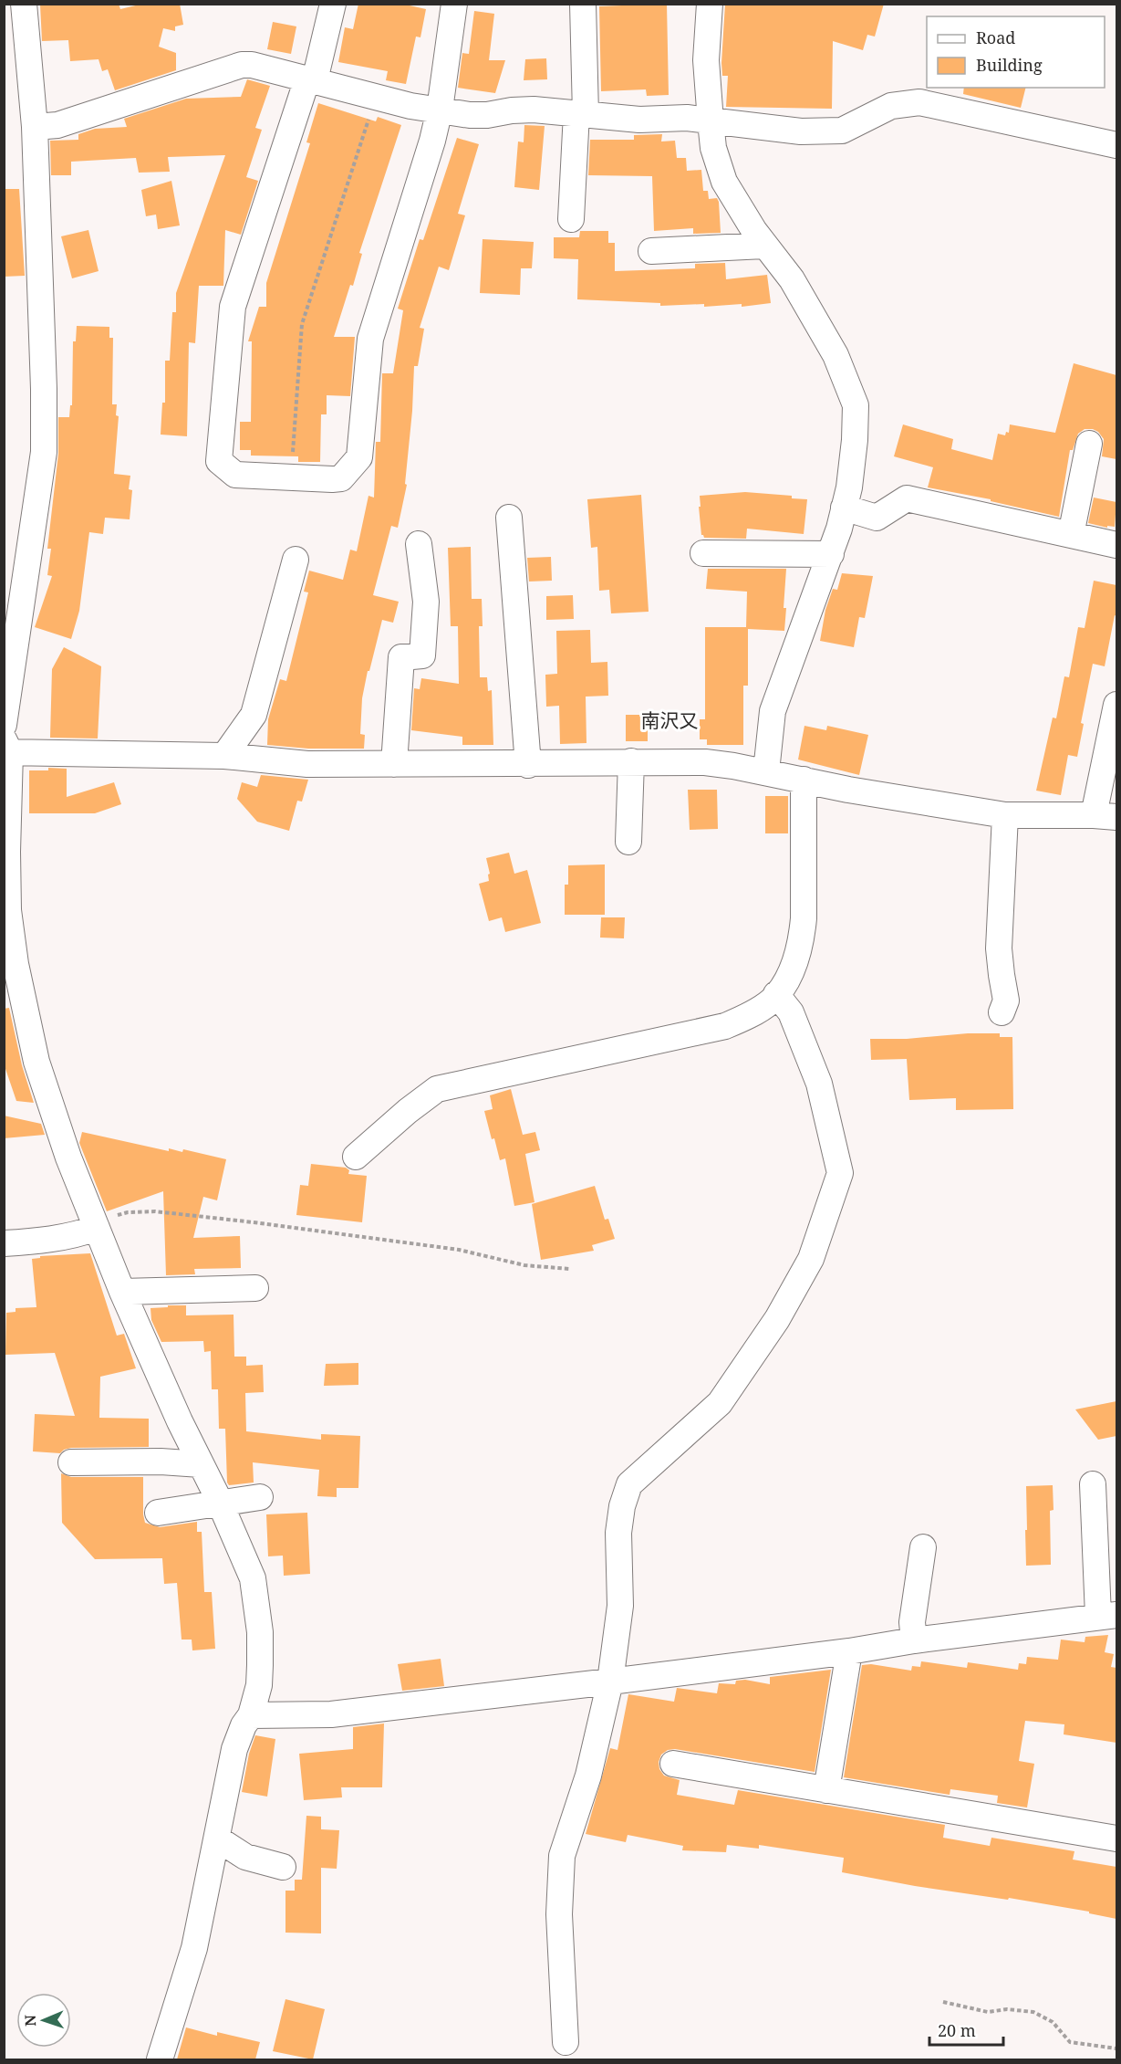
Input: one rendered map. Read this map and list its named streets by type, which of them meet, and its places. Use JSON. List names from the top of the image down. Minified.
{"districts":["南沢又"],"legend":["Road","Building"],"scale_bar":"20 m","north":"left"}
